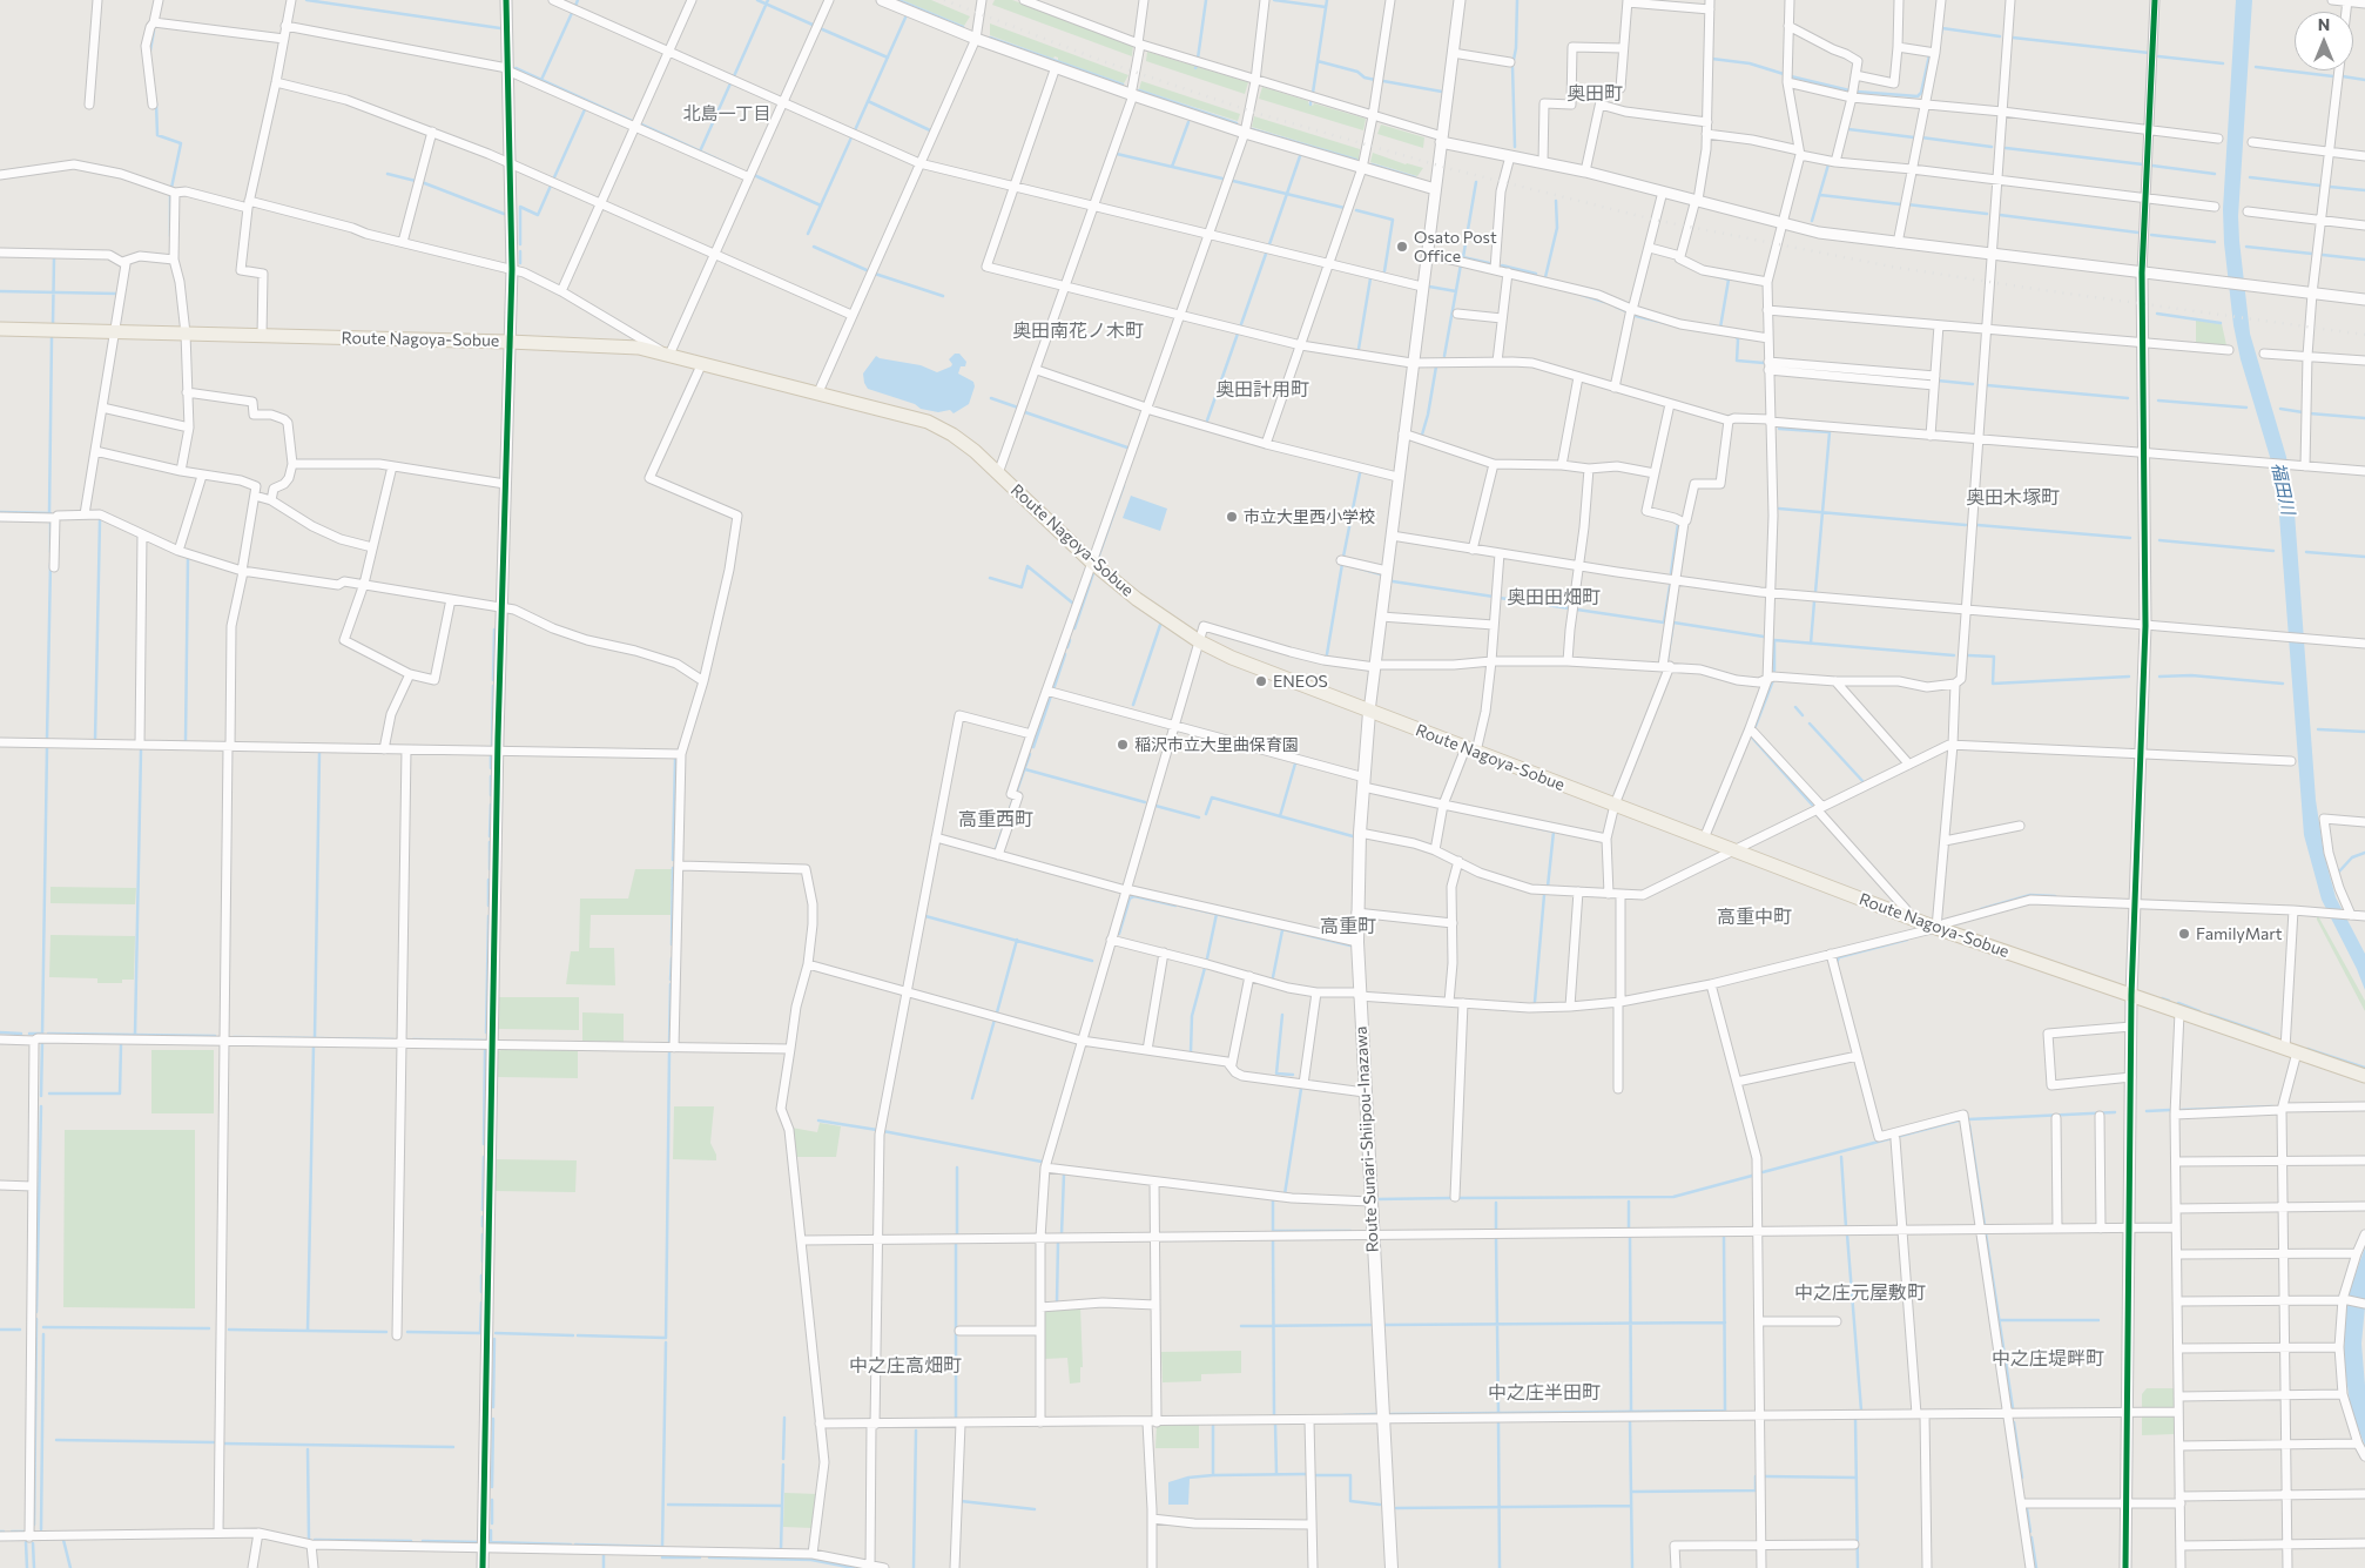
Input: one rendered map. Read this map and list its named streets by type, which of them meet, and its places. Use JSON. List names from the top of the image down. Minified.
{"streets":{"main road":["Route Nagoya-Sobue","Route Sunari-Shiipou-Inazawa"]},"crossings":[["Route Nagoya-Sobue","Route Sunari-Shiipou-Inazawa"]],"districts":["奥田町","北島一丁目","奥田南花ノ木町","奥田計用町","奥田木塚町","奥田田畑町","高重西町","高重中町","高重町","中之庄元屋敷町","中之庄堤畔町","中之庄高畑町","中之庄半田町"],"water":["福田川"],"places":["Osato Post Office","市立大里西小学校","ENEOS","稲沢市立大里曲保育園","FamilyMart"],"north":"top"}
